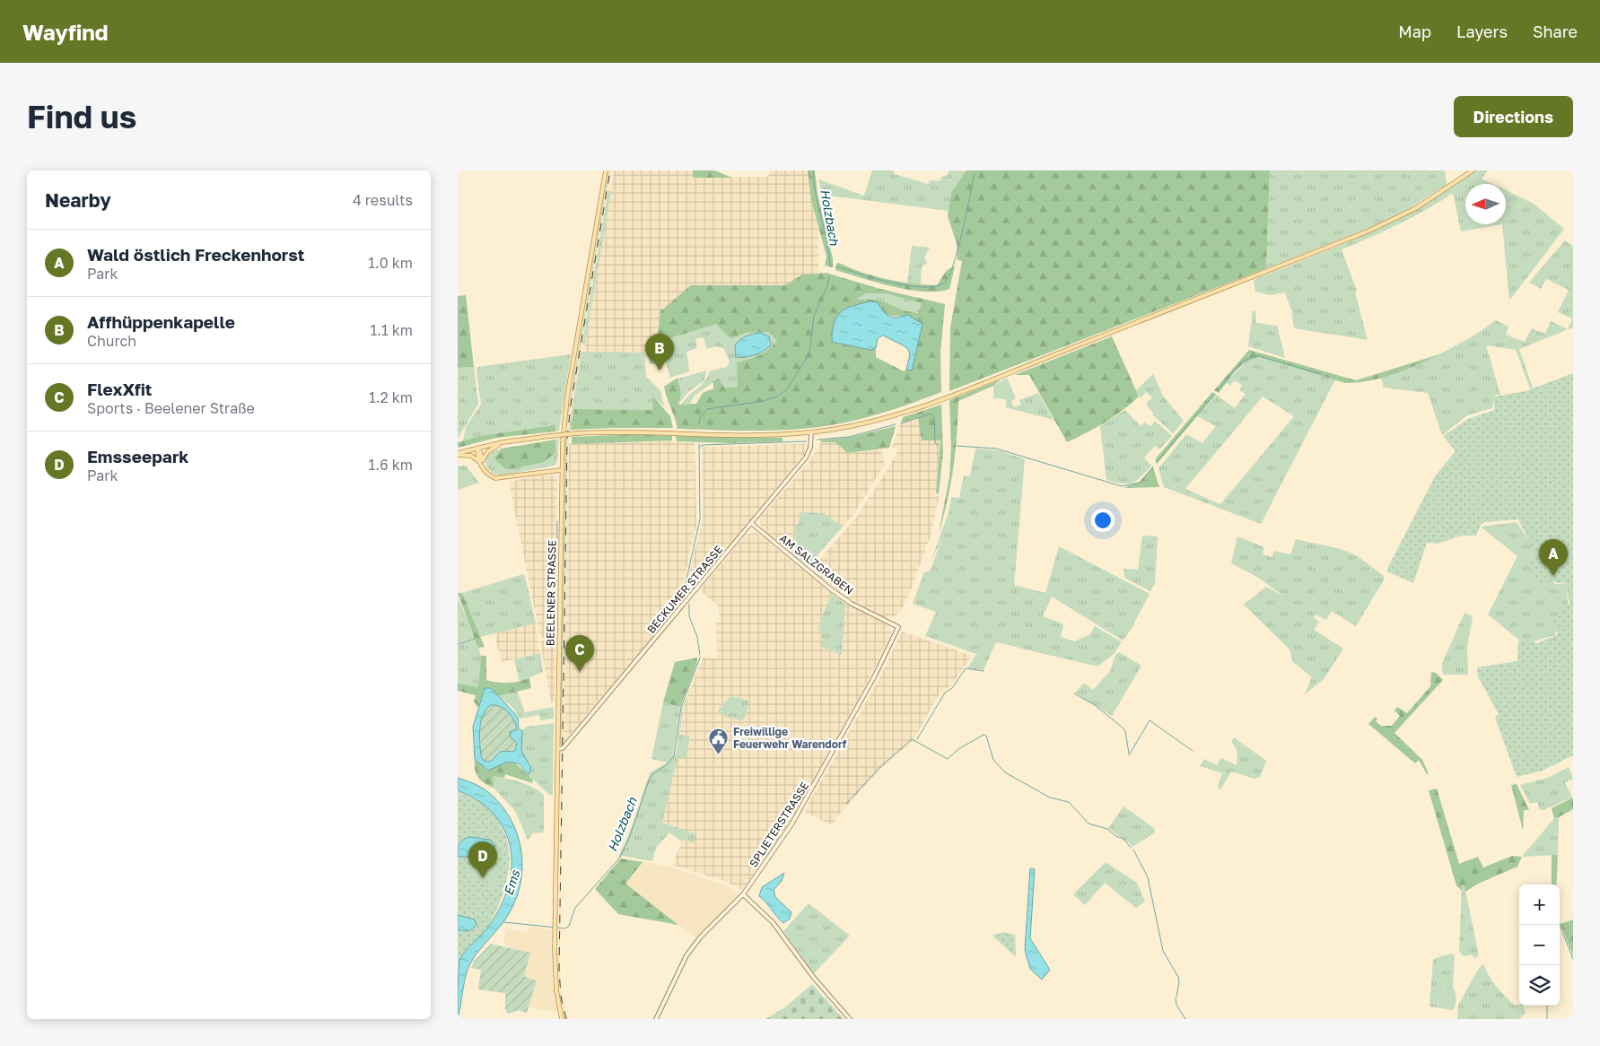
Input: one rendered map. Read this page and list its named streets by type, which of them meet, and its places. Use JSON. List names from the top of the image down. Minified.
{"streets":{"main road":["BEELENER STRASSE"],"street":["AM SALZGRABEN","BECKUMER STRASSE","SPLIETERSTRASSE"]},"crossings":[["AM SALZGRABEN","BECKUMER STRASSE"],["AM SALZGRABEN","SPLIETERSTRASSE"],["BECKUMER STRASSE","BEELENER STRASSE"]],"water":["Holzbach","Ems"],"places":{"public building":["Freiwillige Feuerwehr Warendorf"]},"north":"left","page":{"header":"Wayfind","nav":["Map","Layers","Share"],"buttons":"Directions","title":"Find us","heading":["Nearby","4 results"],"list":[{"mark":"A","name":"Wald östlich Freckenhorst","note":"Park","value":"1.0 km"},{"mark":"B","name":"Affhüppenkapelle","note":"Church","value":"1.1 km"},{"mark":"C","name":"FlexXfit","note":"Sports · Beelener Straße","value":"1.2 km"},{"mark":"D","name":"Emsseepark","note":"Park","value":"1.6 km"}],"pins":["B","A","C","D"],"map_buttons":["+","−"]}}
